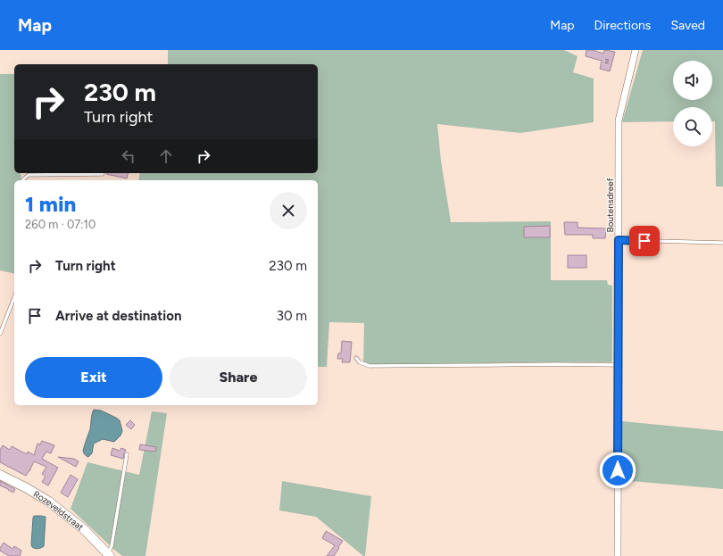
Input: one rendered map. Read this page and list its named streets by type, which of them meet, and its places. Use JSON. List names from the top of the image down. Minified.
{"streets":{"street":["Boutensdreef","Rozeveldstraat"]},"house_numbers":["2"],"page":{"header":"Map","nav":["Map","Directions","Saved"],"turn":["230 m","Turn right"],"heading":["1 min","260 m · 07:10"],"list":[{"name":"Turn right","value":"230 m"},{"name":"Arrive at destination","value":"30 m"}],"buttons":["Exit","Share"]}}
